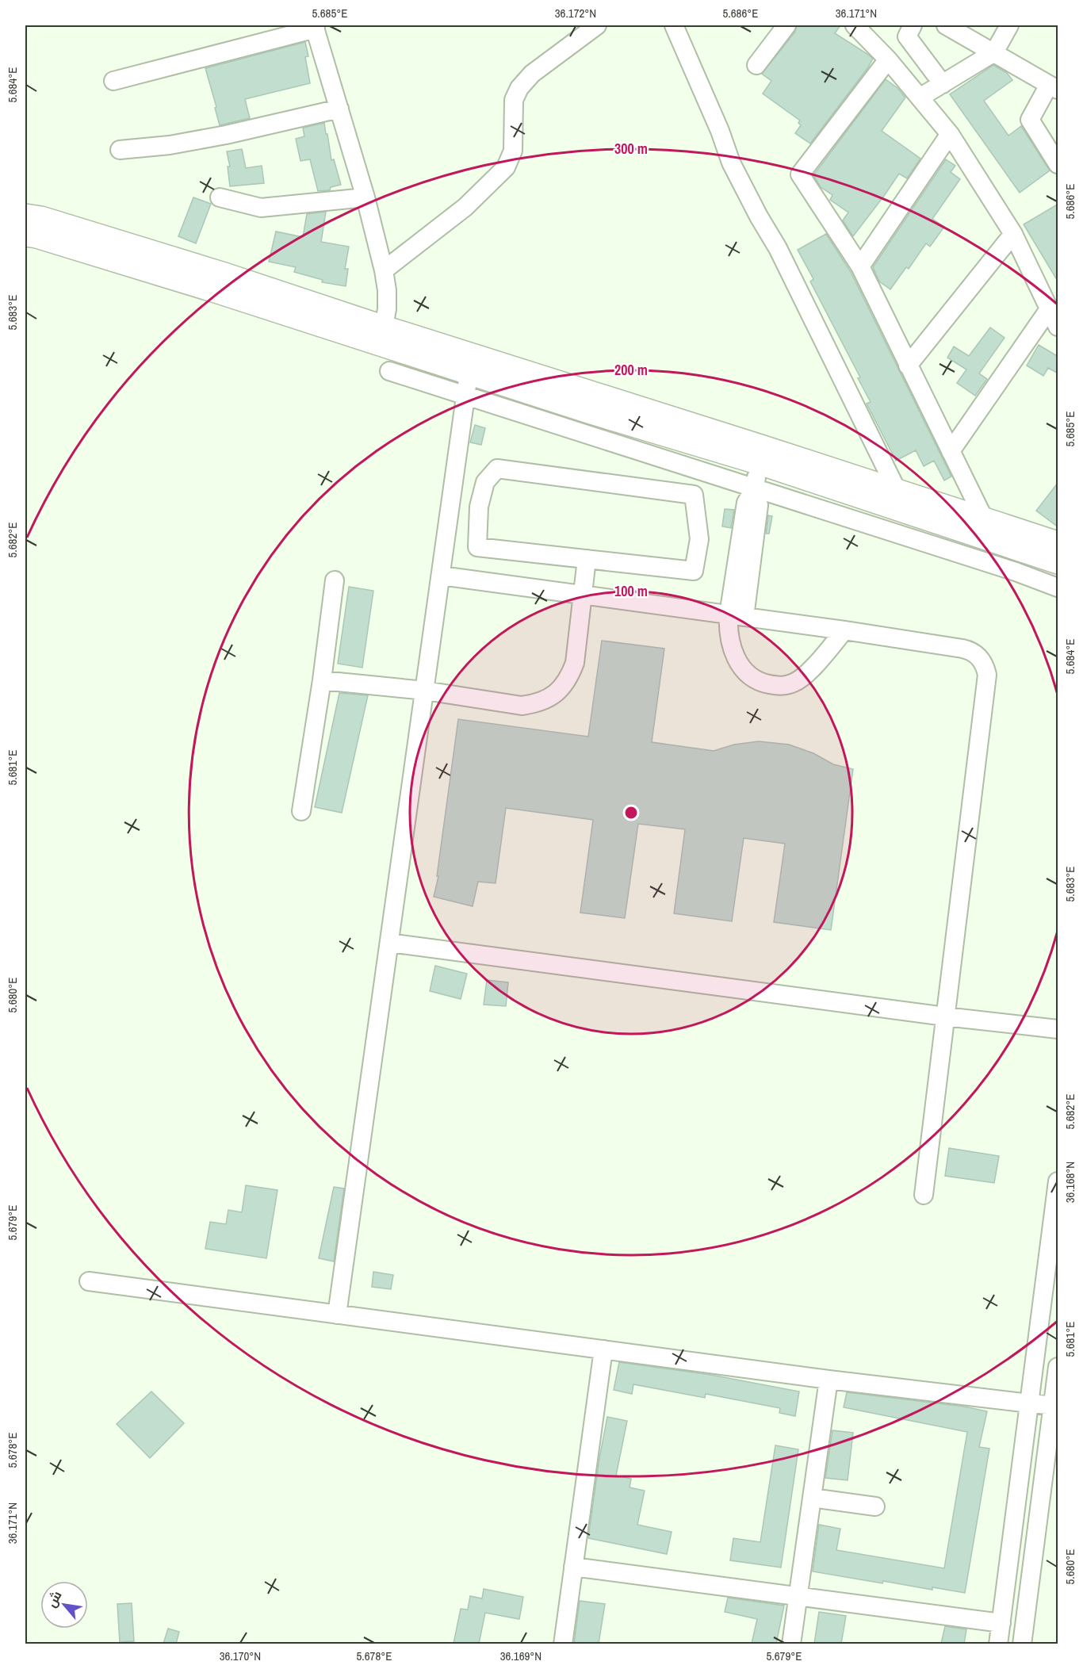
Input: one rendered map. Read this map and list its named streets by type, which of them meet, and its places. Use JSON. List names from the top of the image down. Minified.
{"north":"top left","coordinates":["5.685°E","36.172°N","5.686°E","36.171°N","5.684°E","5.683°E","5.682°E","5.681°E","5.680°E","36.168°N","5.679°E","5.678°E","36.170°N","36.169°N"],"rings":["300 m","200 m","100 m"]}
